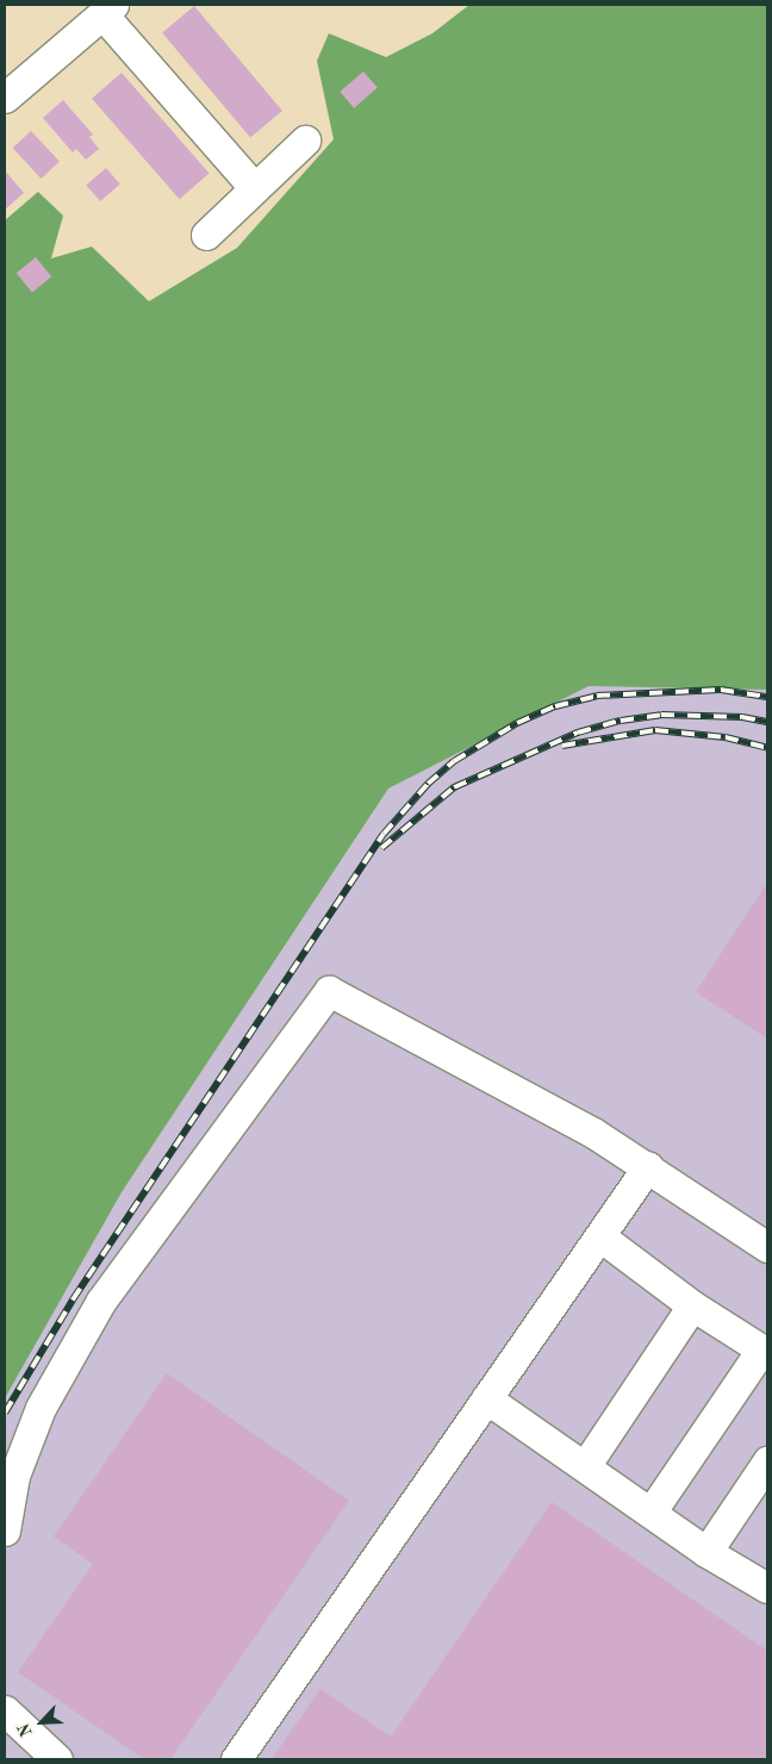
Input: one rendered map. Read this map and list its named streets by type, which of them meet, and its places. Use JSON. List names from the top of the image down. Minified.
{"north":"bottom left"}
